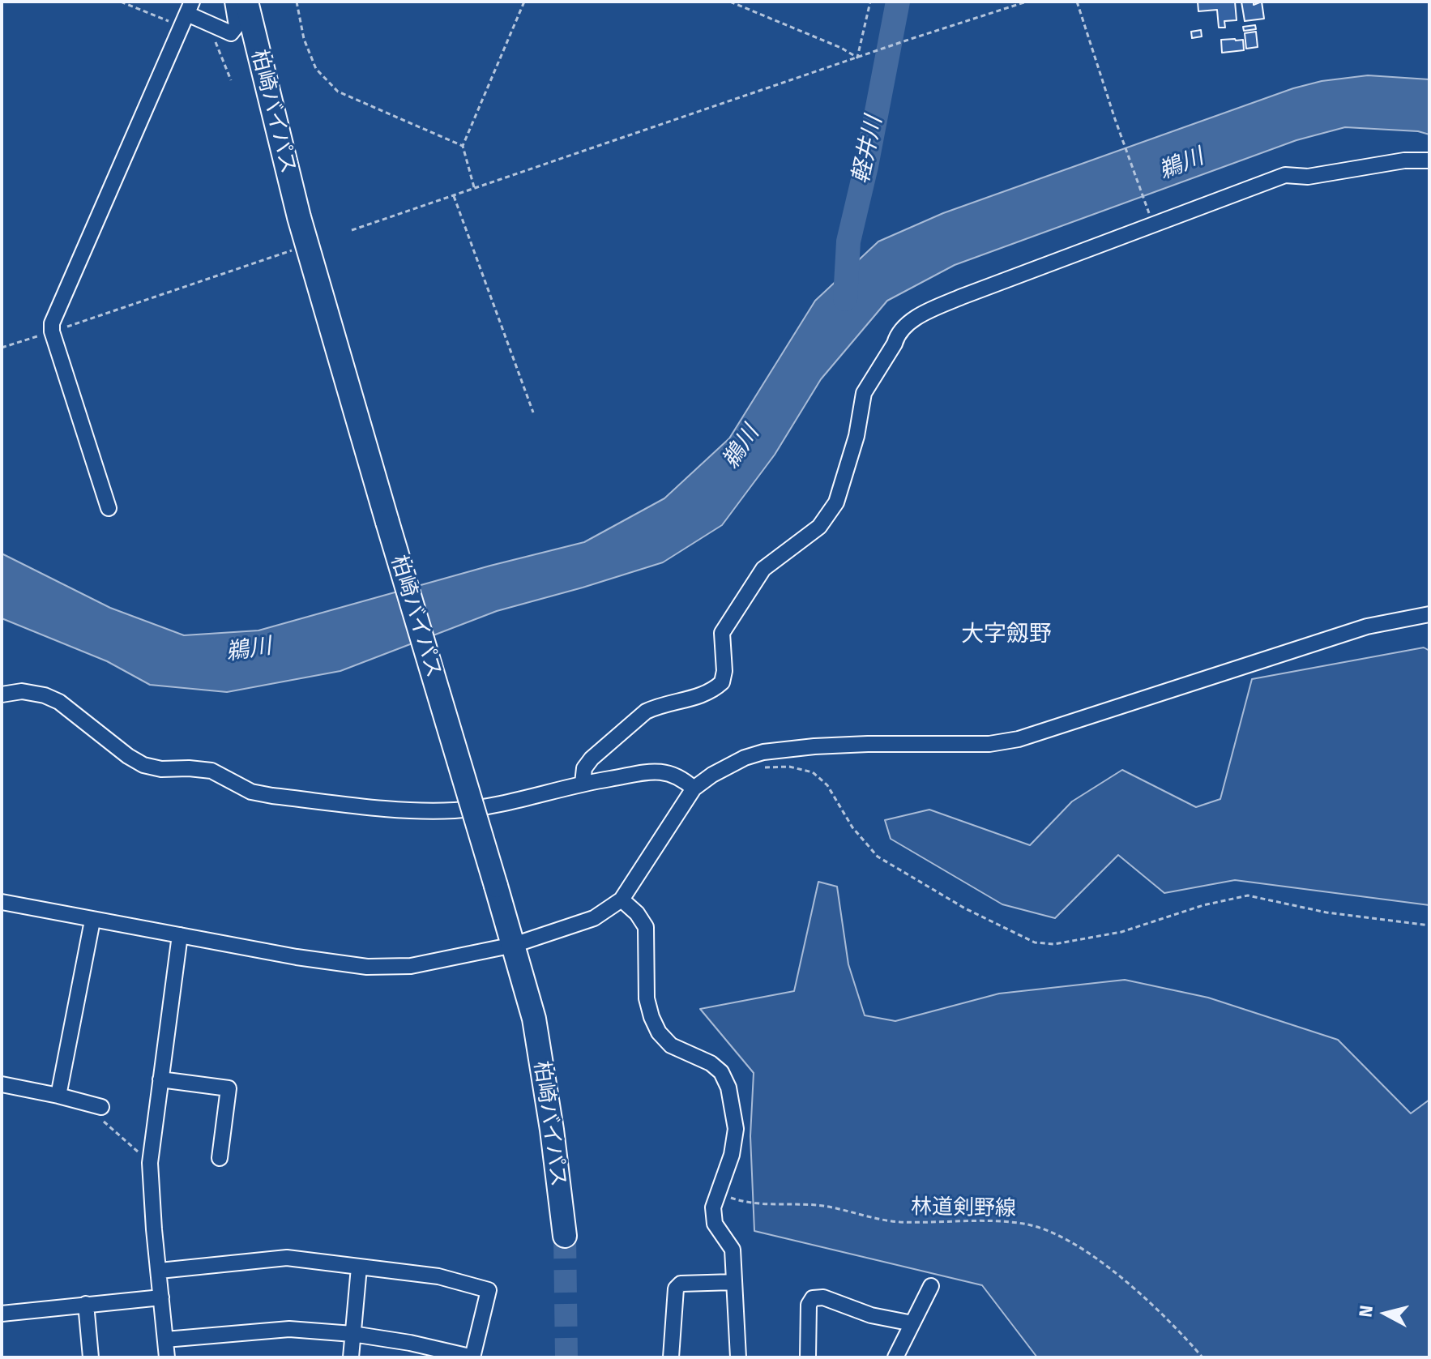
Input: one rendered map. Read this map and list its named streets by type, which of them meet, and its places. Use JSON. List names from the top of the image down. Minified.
{"streets":{"highway":["柏崎バイパス"],"path":["林道剣野線"]},"districts":["大字劔野"],"water":["軽井川","鵜川"],"north":"left"}
